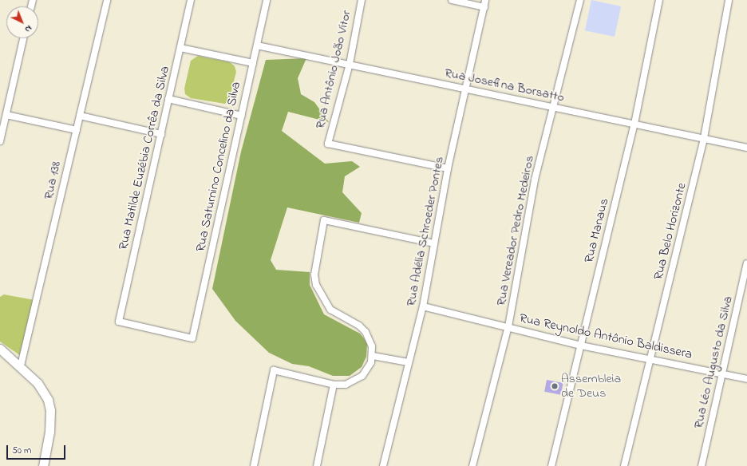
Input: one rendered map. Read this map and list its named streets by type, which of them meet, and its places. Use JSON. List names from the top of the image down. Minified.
{"streets":{"street":["Rua Antônio João Vítor","Rua Josefina Borsatto","Rua Matilde Euzébia Corrêa da Silva","Rua Saturnino Concelino da Silva","Rua 138","Rua Vereador Pedro Medeiros","Rua Manaus","Rua Adélia Schroeder Pontes","Rua Belo Horizonte","Rua Reynoldo Antônio Baldissera","Rua Léo Augusto da Silva"]},"crossings":[["Rua Antônio João Vítor","Rua Josefina Borsatto"],["Rua Antônio João Vítor","Rua Adélia Schroeder Pontes"],["Rua Josefina Borsatto","Rua Saturnino Concelino da Silva"],["Rua Josefina Borsatto","Rua Vereador Pedro Medeiros"],["Rua Josefina Borsatto","Rua Manaus"],["Rua Josefina Borsatto","Rua Adélia Schroeder Pontes"],["Rua Josefina Borsatto","Rua Belo Horizonte"],["Rua Matilde Euzébia Corrêa da Silva","Rua Saturnino Concelino da Silva"],["Rua Vereador Pedro Medeiros","Rua Reynoldo Antônio Baldissera"],["Rua Manaus","Rua Reynoldo Antônio Baldissera"],["Rua Adélia Schroeder Pontes","Rua Reynoldo Antônio Baldissera"],["Rua Belo Horizonte","Rua Reynoldo Antônio Baldissera"],["Rua Reynoldo Antônio Baldissera","Rua Léo Augusto da Silva"]],"places":["Assembleia de Deus"],"scale_bar":"50 m","north":"bottom right"}
